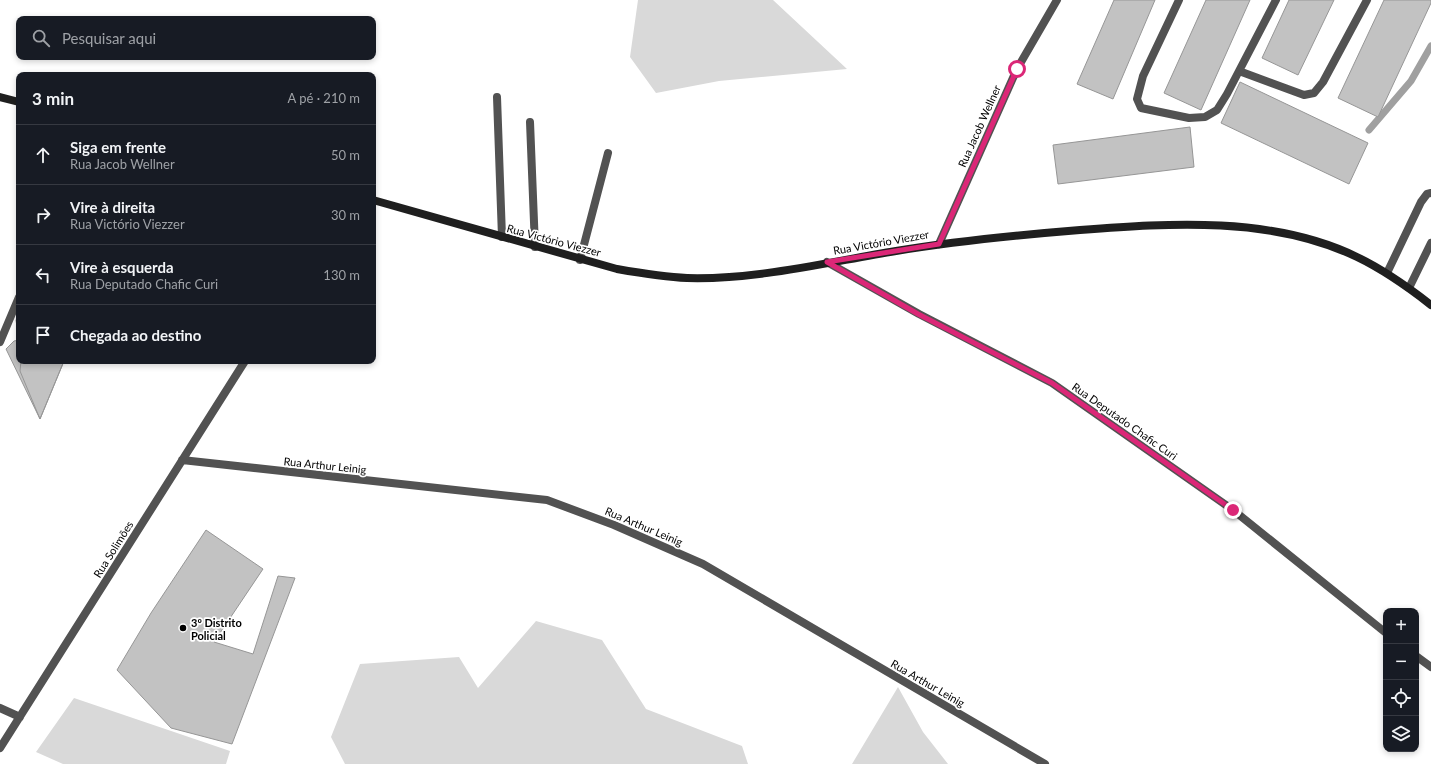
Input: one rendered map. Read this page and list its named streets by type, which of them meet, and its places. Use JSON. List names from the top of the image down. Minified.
{"streets":{"street":["Rua Jacob Wellner","Rua Victório Viezzer","Rua Deputado Chafic Curi","Rua Arthur Leinig","Rua Solimões"]},"crossings":[["Rua Jacob Wellner","Rua Victório Viezzer"],["Rua Victório Viezzer","Rua Deputado Chafic Curi"],["Rua Arthur Leinig","Rua Solimões"]],"places":["3º Distrito Policial"],"page":{"search":"Pesquisar aqui","heading":["3 min","A pé · 210 m"],"list":[["Siga em frente","Rua Jacob Wellner","50 m"],["Vire à direita","Rua Victório Viezzer","30 m"],["Vire à esquerda","Rua Deputado Chafic Curi","130 m"],"Chegada ao destino"],"map_buttons":["+","−"]}}
